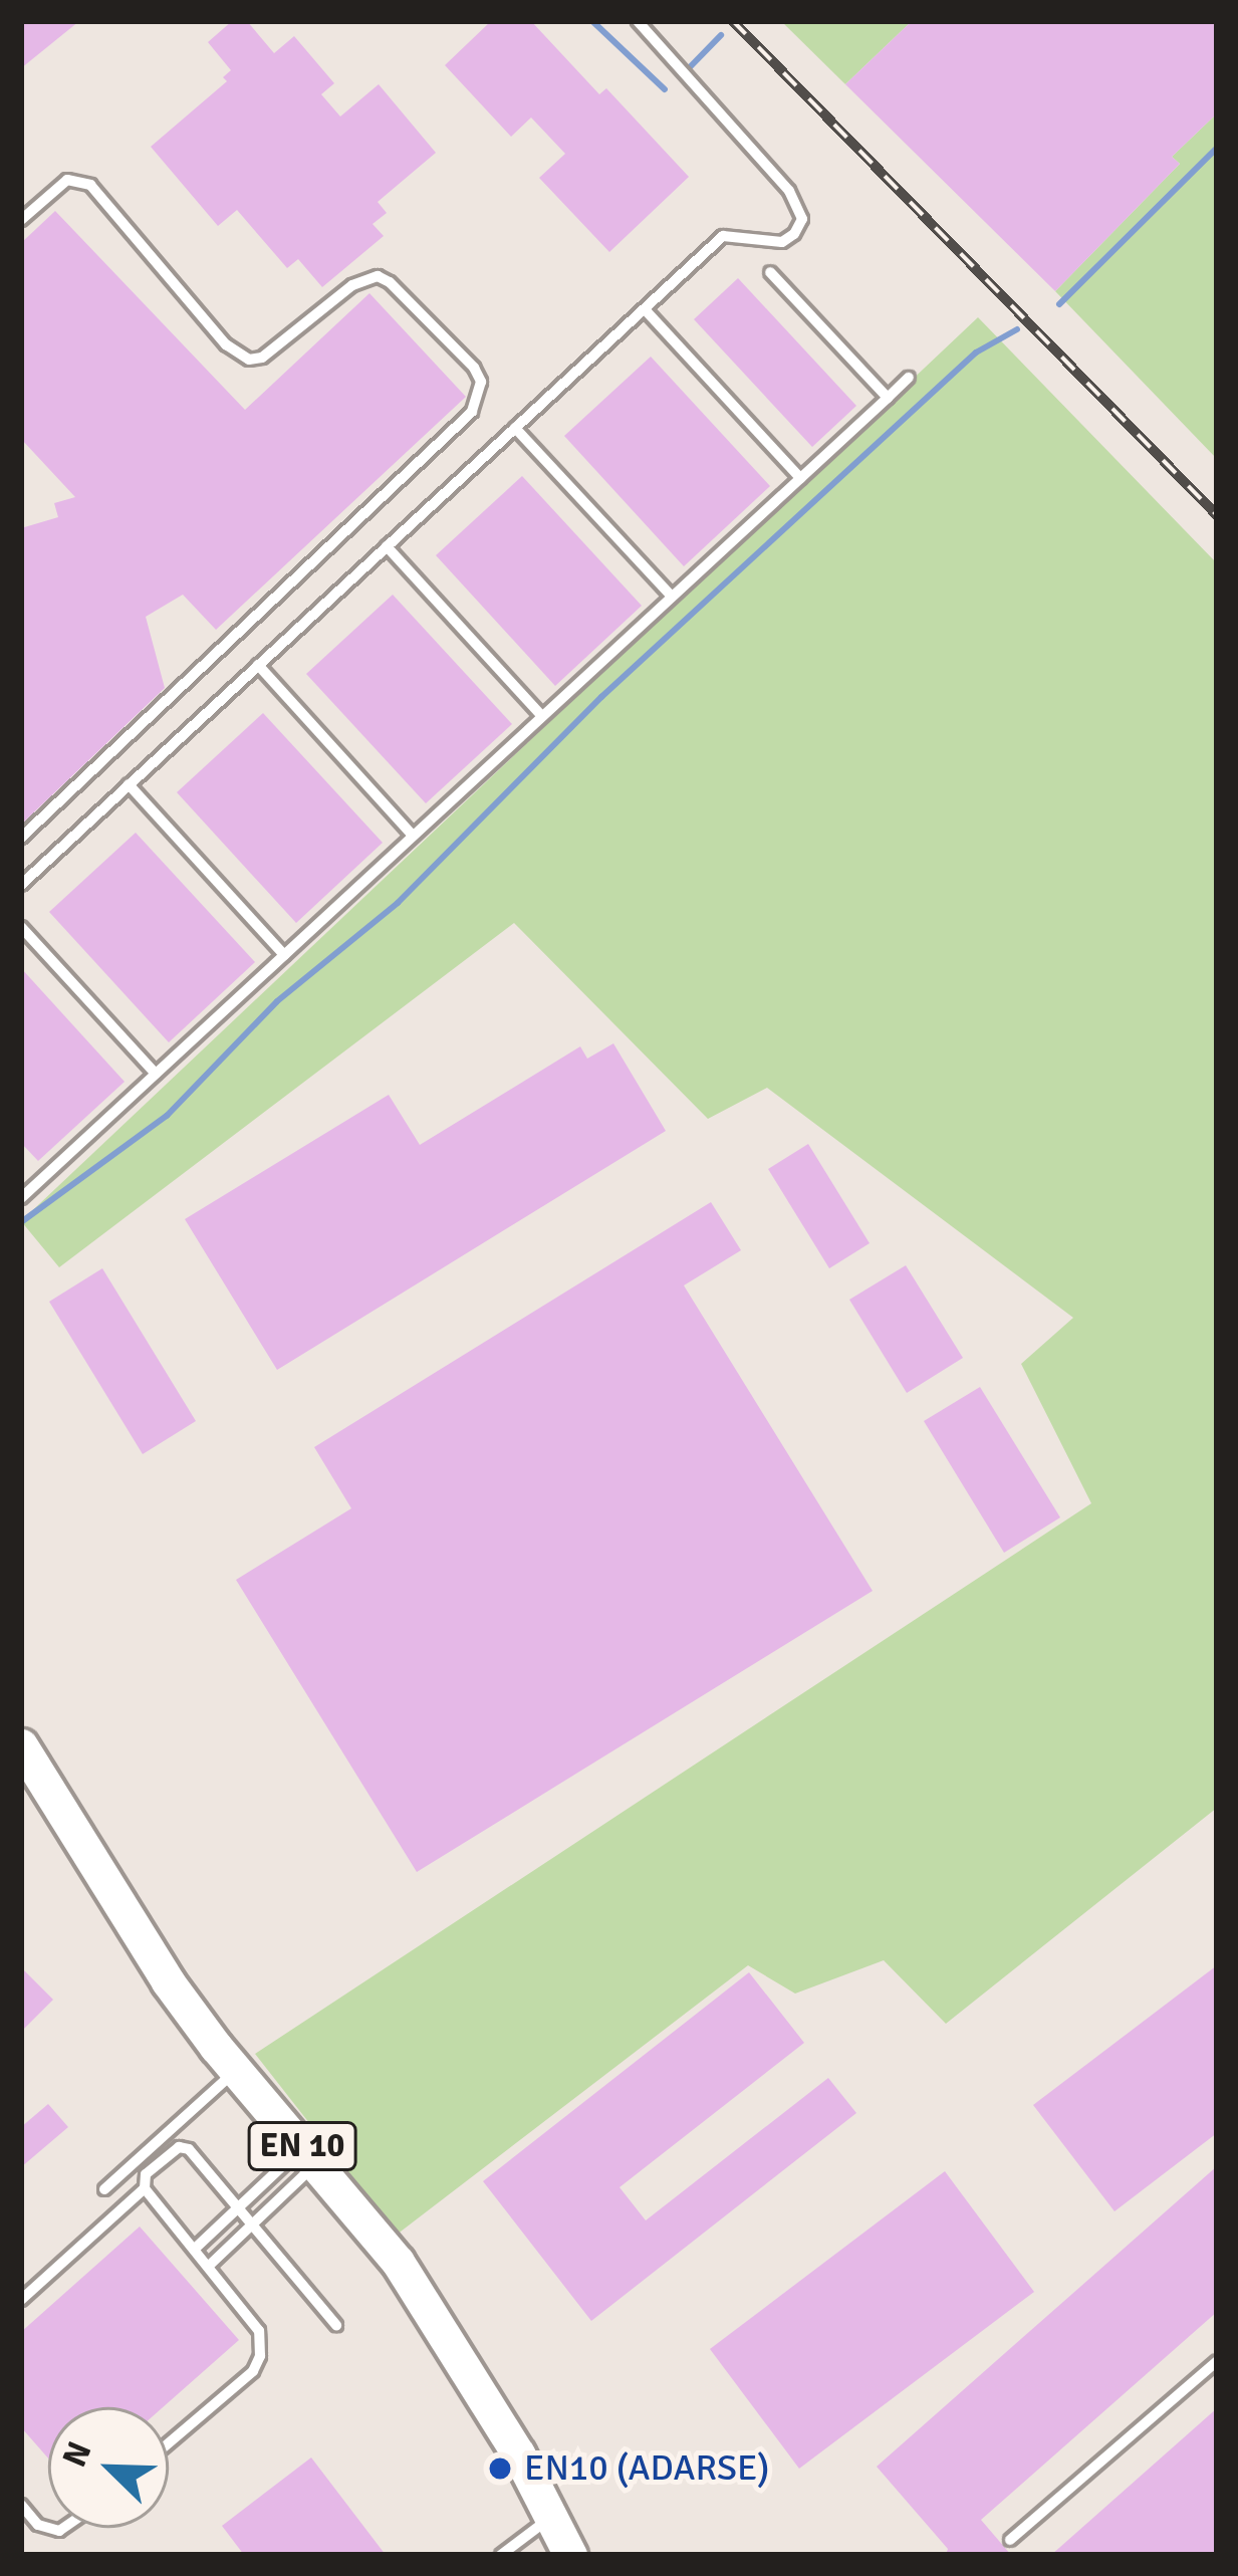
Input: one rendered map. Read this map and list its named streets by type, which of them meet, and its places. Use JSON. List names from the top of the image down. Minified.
{"streets":{"main road":["EN 10"]},"places":["EN10 (ADARSE)"],"north":"top left"}
